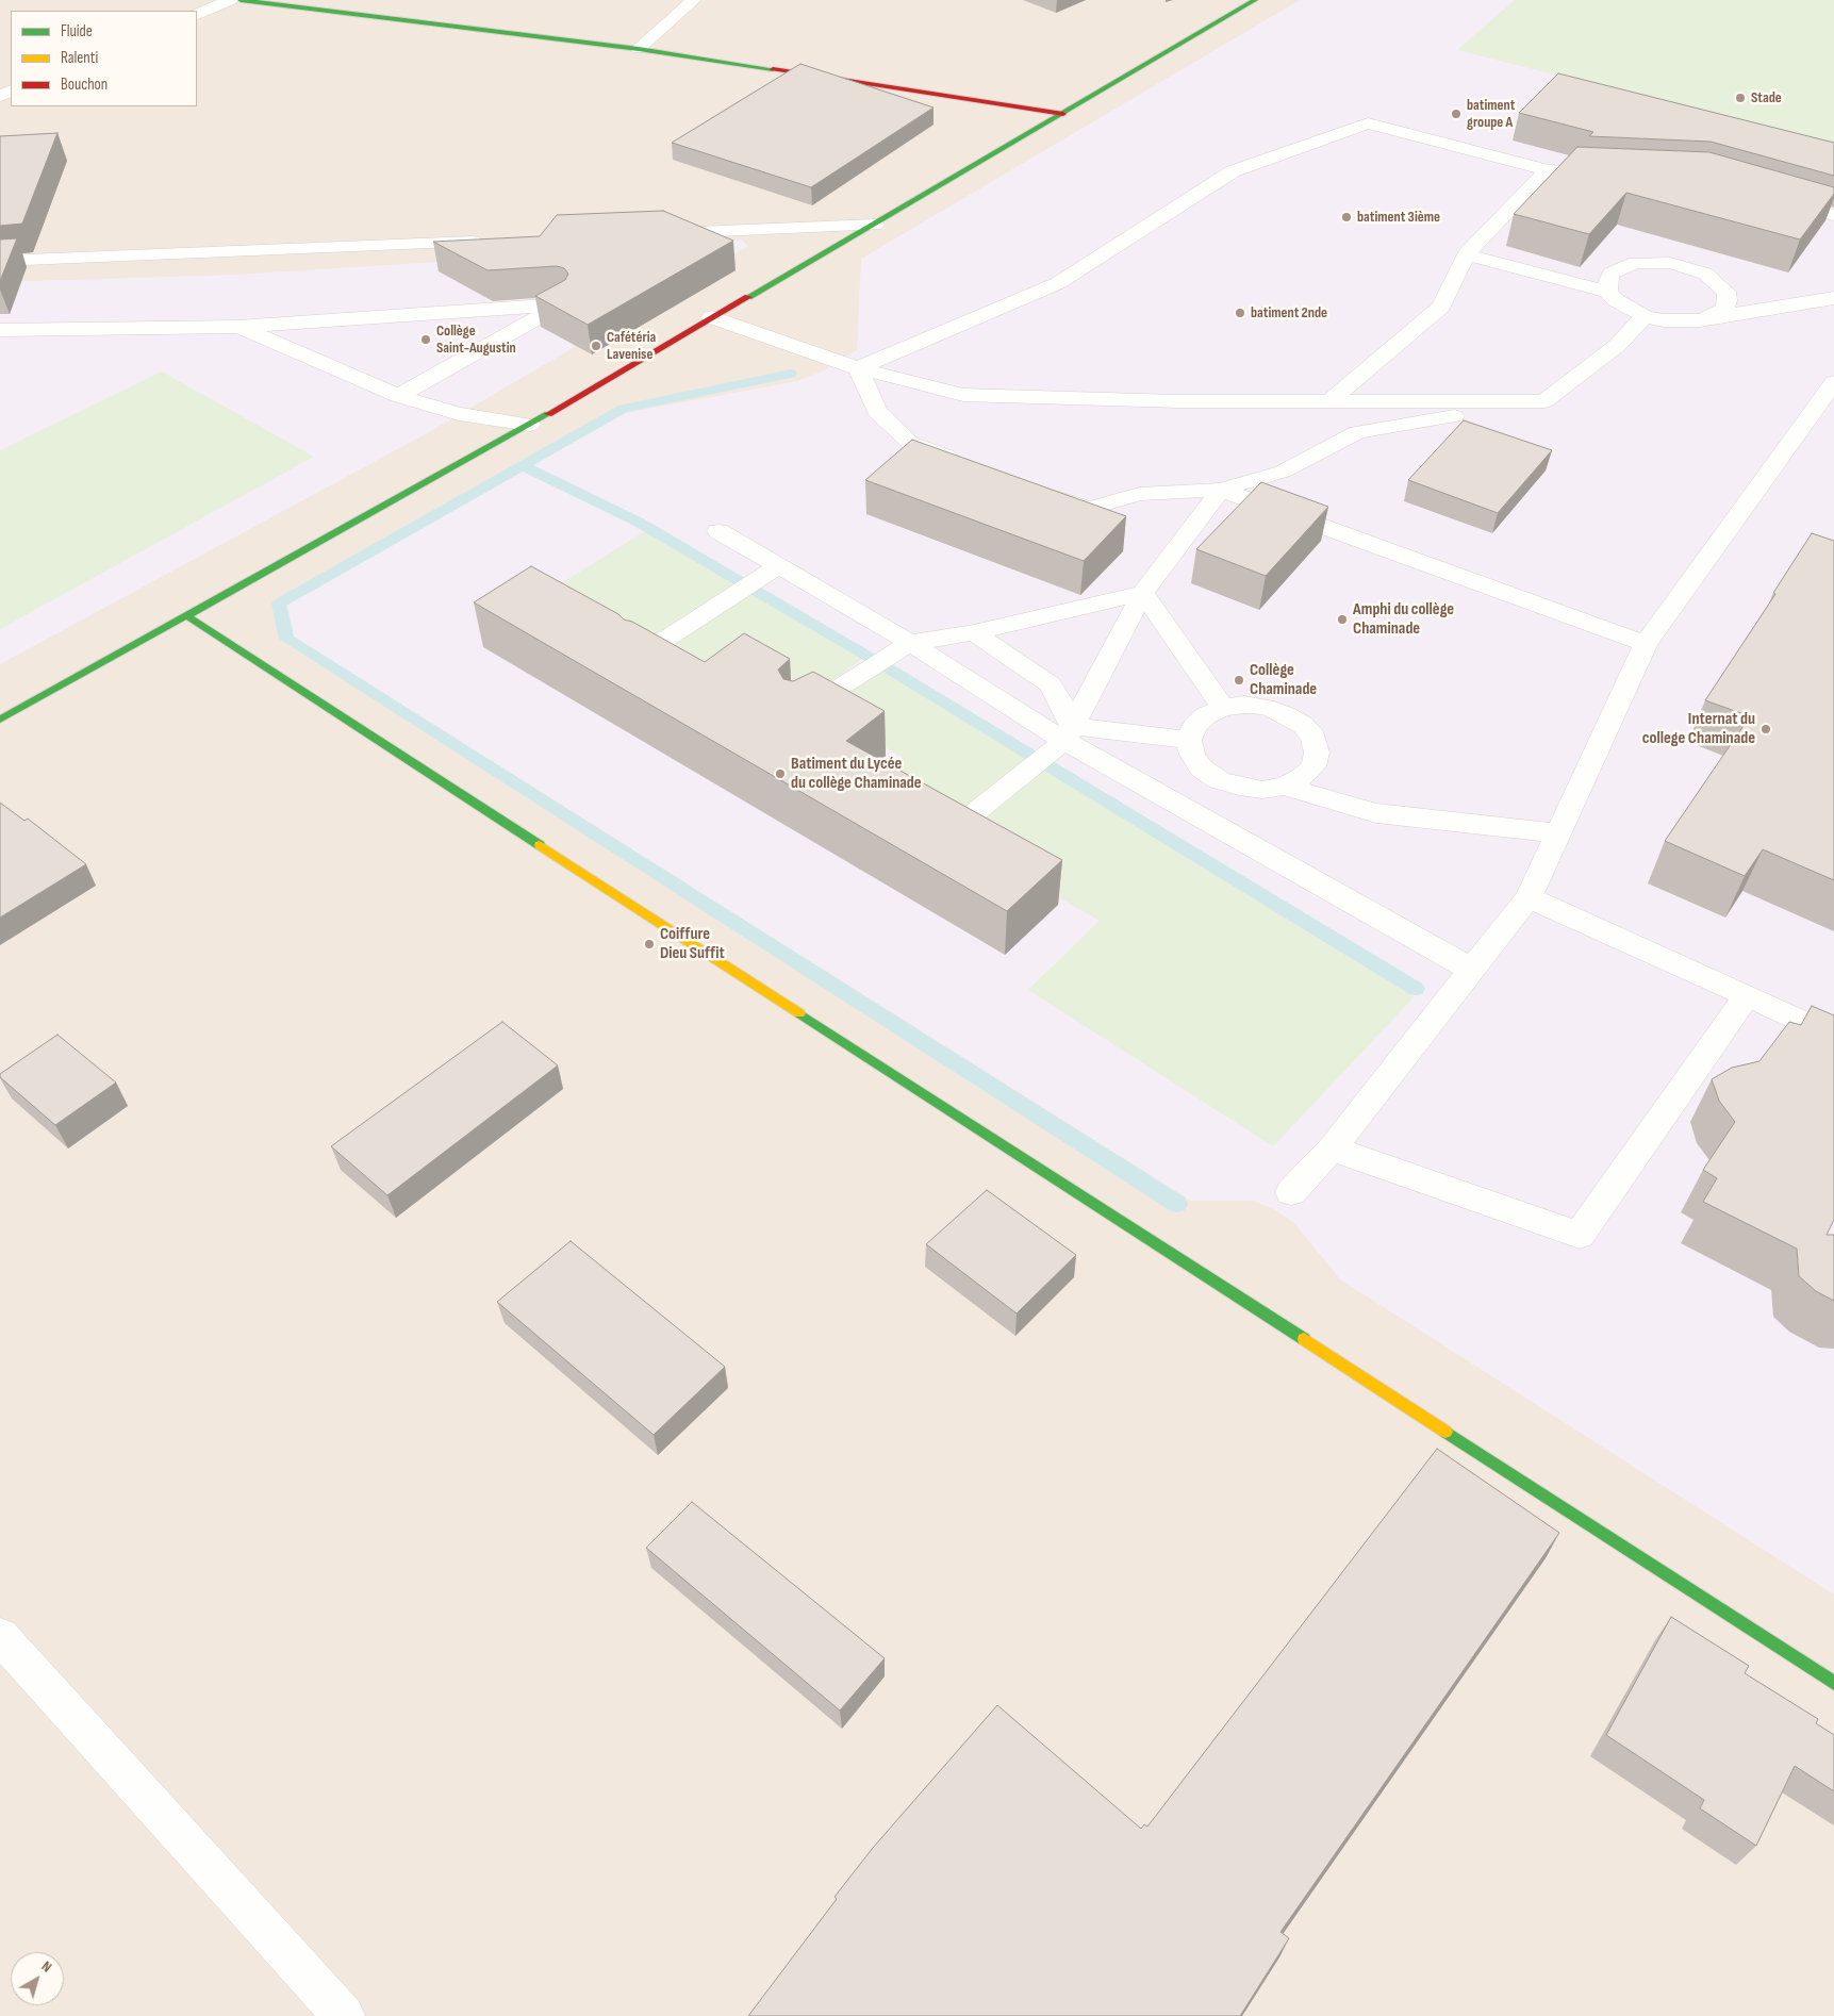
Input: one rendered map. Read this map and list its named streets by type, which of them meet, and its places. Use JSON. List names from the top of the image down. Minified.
{"places":["Stade","batiment groupe A","batiment 3ième","batiment 2nde","Collège Saint-Augustin","Cafétéria Lavenise","Amphi du collège Chaminade","Collège Chaminade","Internat du college Chaminade","Batiment du Lycée du collège Chaminade","Coiffure Dieu Suffit"],"legend":["Fluide","Ralenti","Bouchon"],"north":"top right"}
